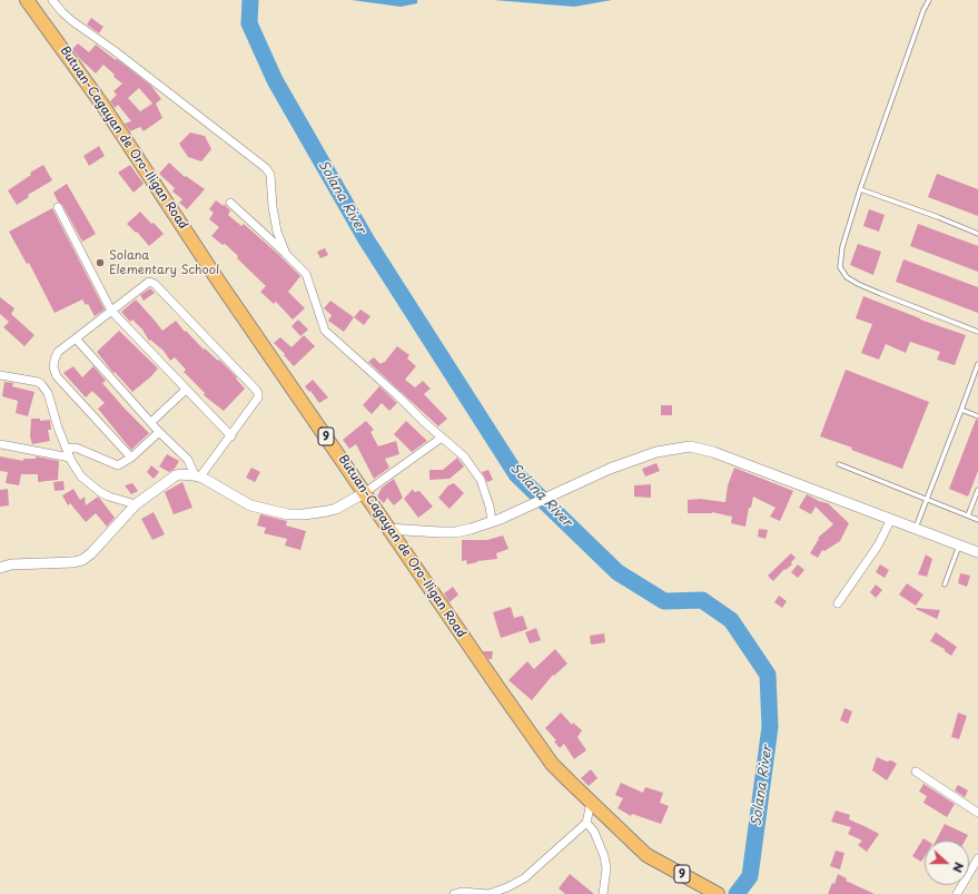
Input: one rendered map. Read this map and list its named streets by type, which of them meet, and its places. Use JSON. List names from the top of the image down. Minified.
{"streets":{"highway":["Butuan-Cagayan de Oro-Iligan Road","9"]},"water":["Solana River"],"places":["Solana Elementary School"],"north":"right"}
